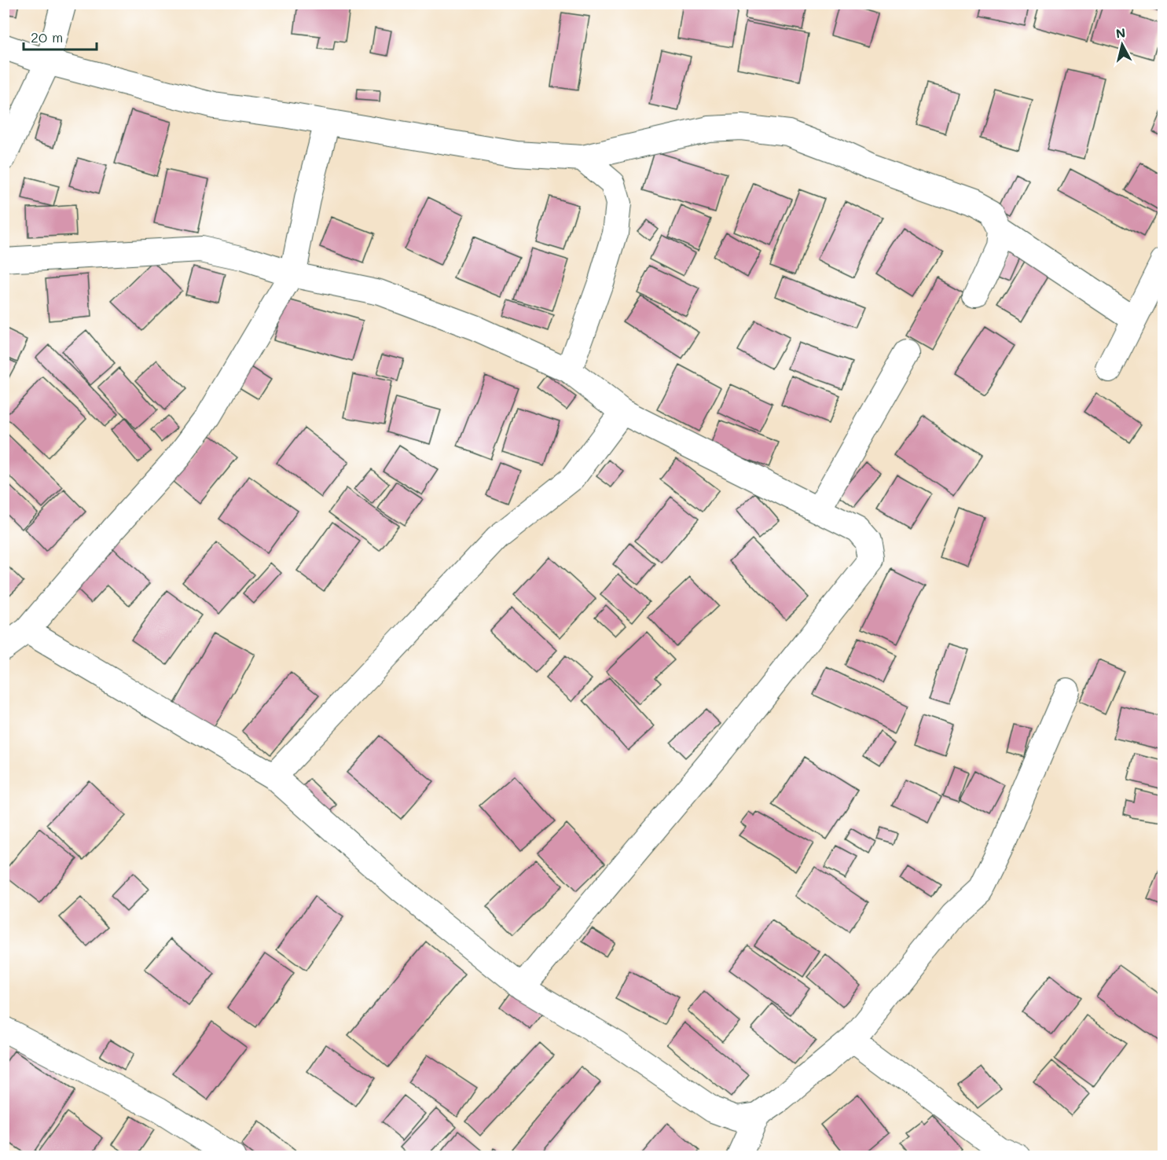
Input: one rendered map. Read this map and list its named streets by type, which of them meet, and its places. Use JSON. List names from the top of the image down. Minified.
{"scale_bar":"20 m","north":"top"}
